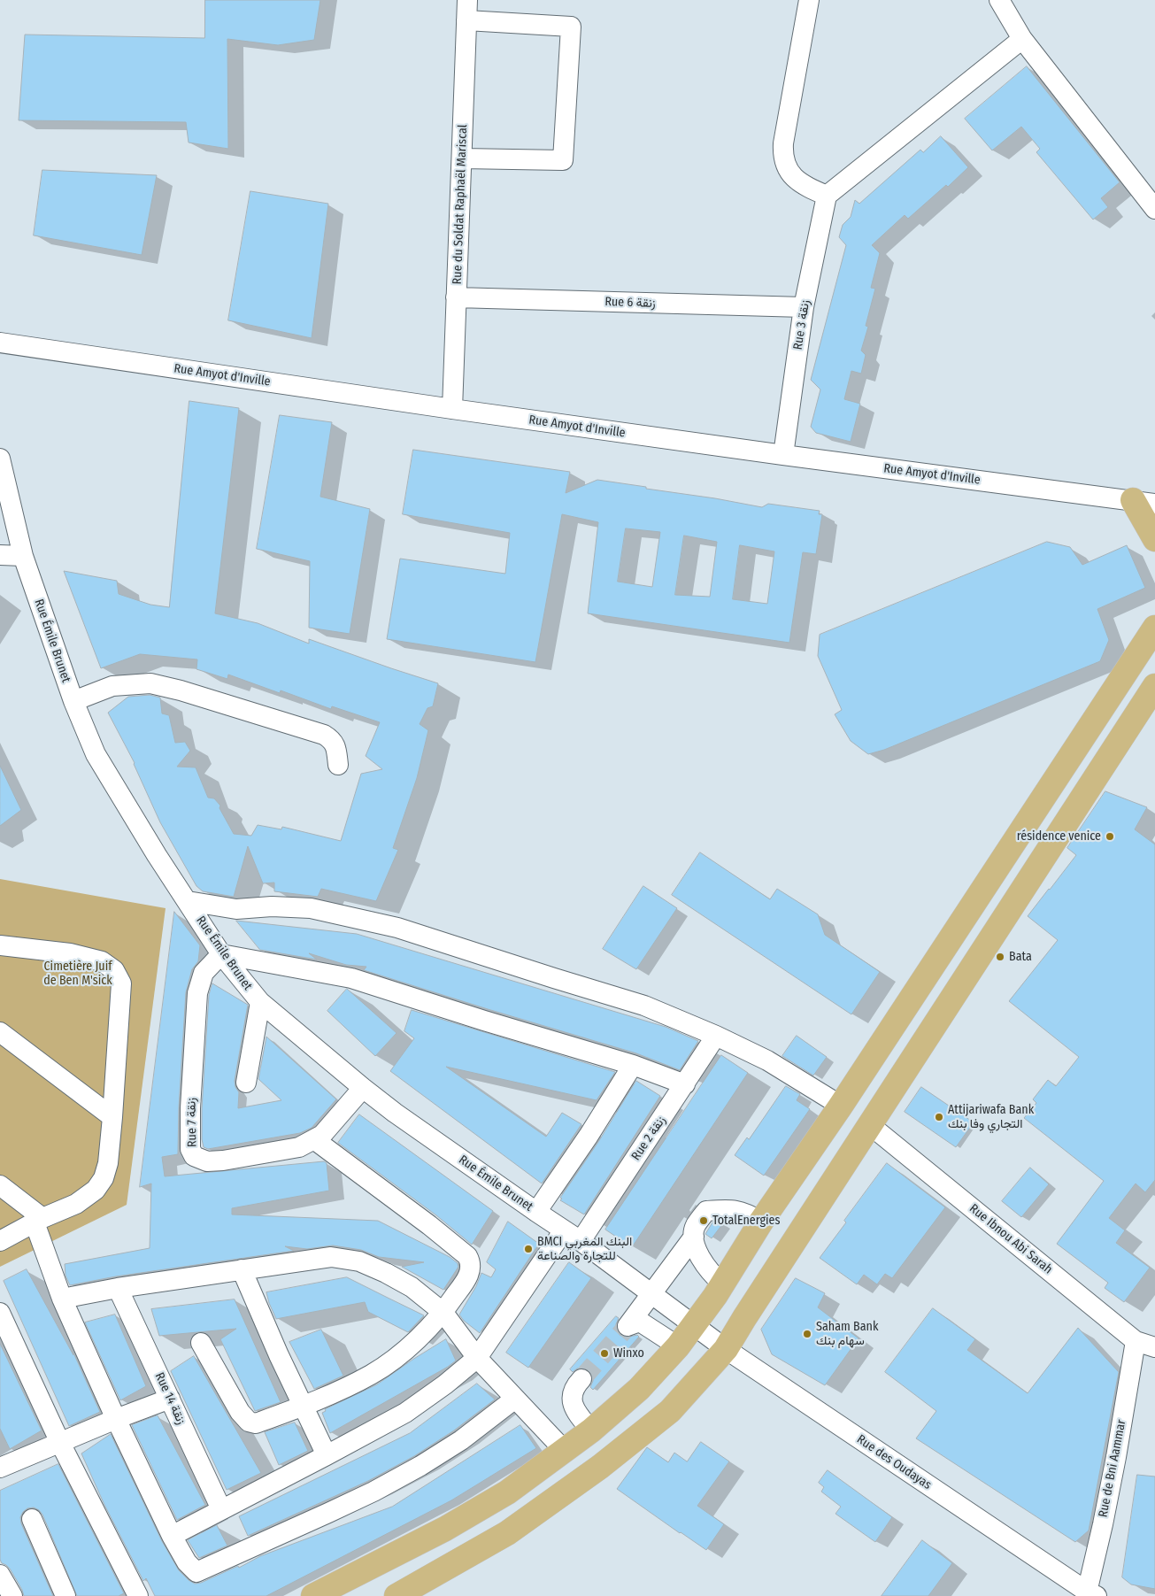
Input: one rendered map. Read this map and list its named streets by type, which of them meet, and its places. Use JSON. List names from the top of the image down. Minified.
{"streets":{"street":["Rue du Soldat Raphaël Mariscal","Rue 6 زنقة","Rue 3 زنقة","Rue Amyot d'Inville","Rue Émile Brunet","Rue 7 زنقة","Rue 2 زنقة","Rue Ibnou Abi Sarah","Rue 14 زنقة","Rue des Oudayas","Rue de Bni Aammar"]},"crossings":[["Rue du Soldat Raphaël Mariscal","Rue 6 زنقة"],["Rue du Soldat Raphaël Mariscal","Rue Amyot d'Inville"],["Rue 6 زنقة","Rue 3 زنقة"],["Rue 3 زنقة","Rue Amyot d'Inville"],["Rue Émile Brunet","Rue 7 زنقة"],["Rue Émile Brunet","Rue 2 زنقة"],["Rue Émile Brunet","Rue des Oudayas"],["Rue Ibnou Abi Sarah","Rue de Bni Aammar"],["Rue des Oudayas","Rue de Bni Aammar"]],"parks":["Cimetière Juif de Ben M'sick"],"places":["résidence venice","Bata","Attijariwafa Bank التجاري وفا بنك","TotalEnergies","BMCI البنك المغربي للتجارة والصناعة","Saham Bank سهام بنك","Winxo"]}
